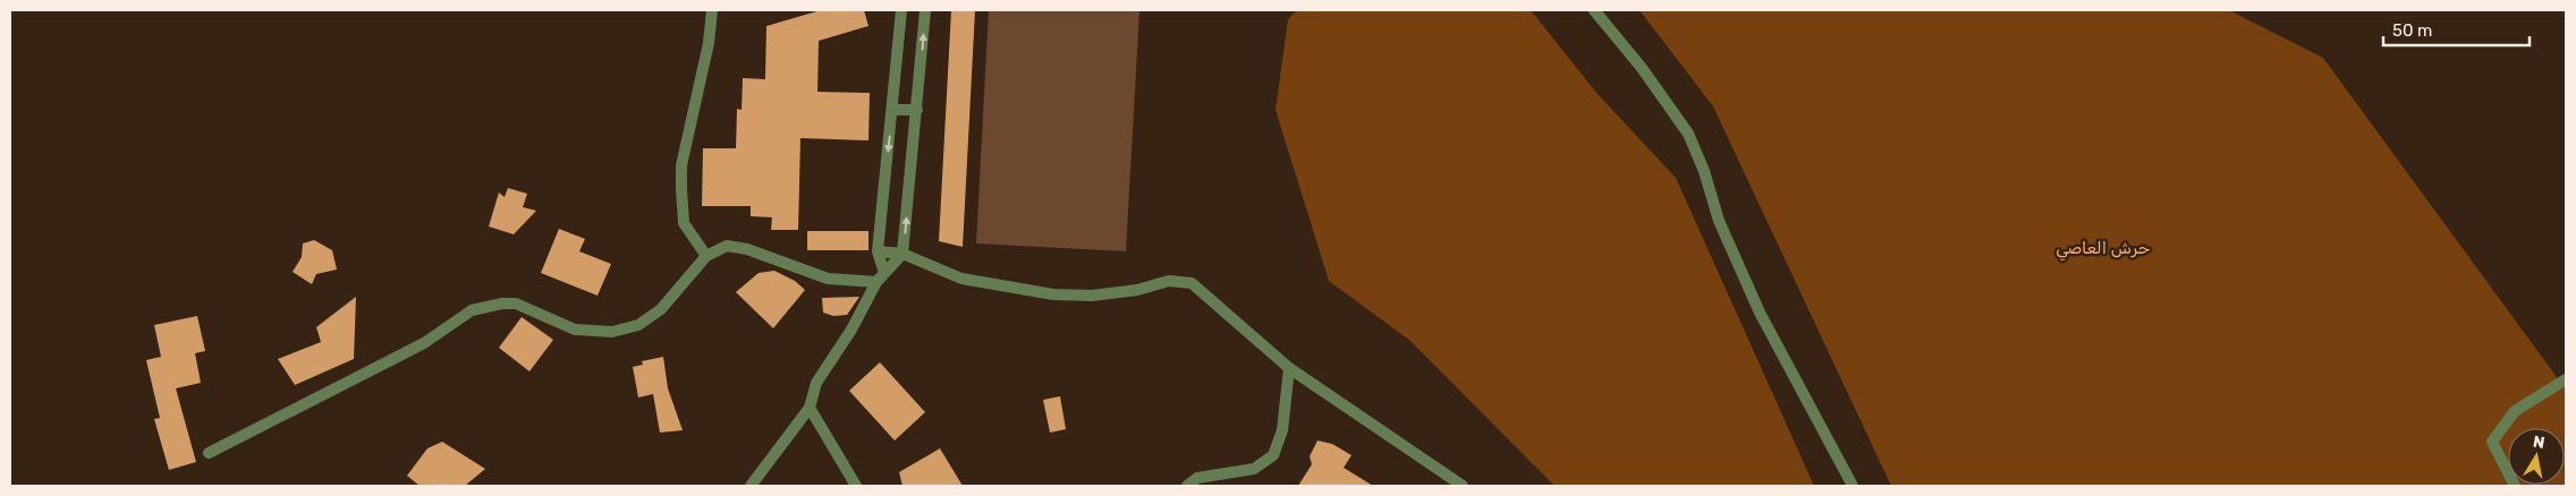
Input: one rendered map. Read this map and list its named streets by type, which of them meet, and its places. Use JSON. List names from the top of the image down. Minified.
{"parks":["حرش العاصي"],"scale_bar":"50 m","north":"top"}
